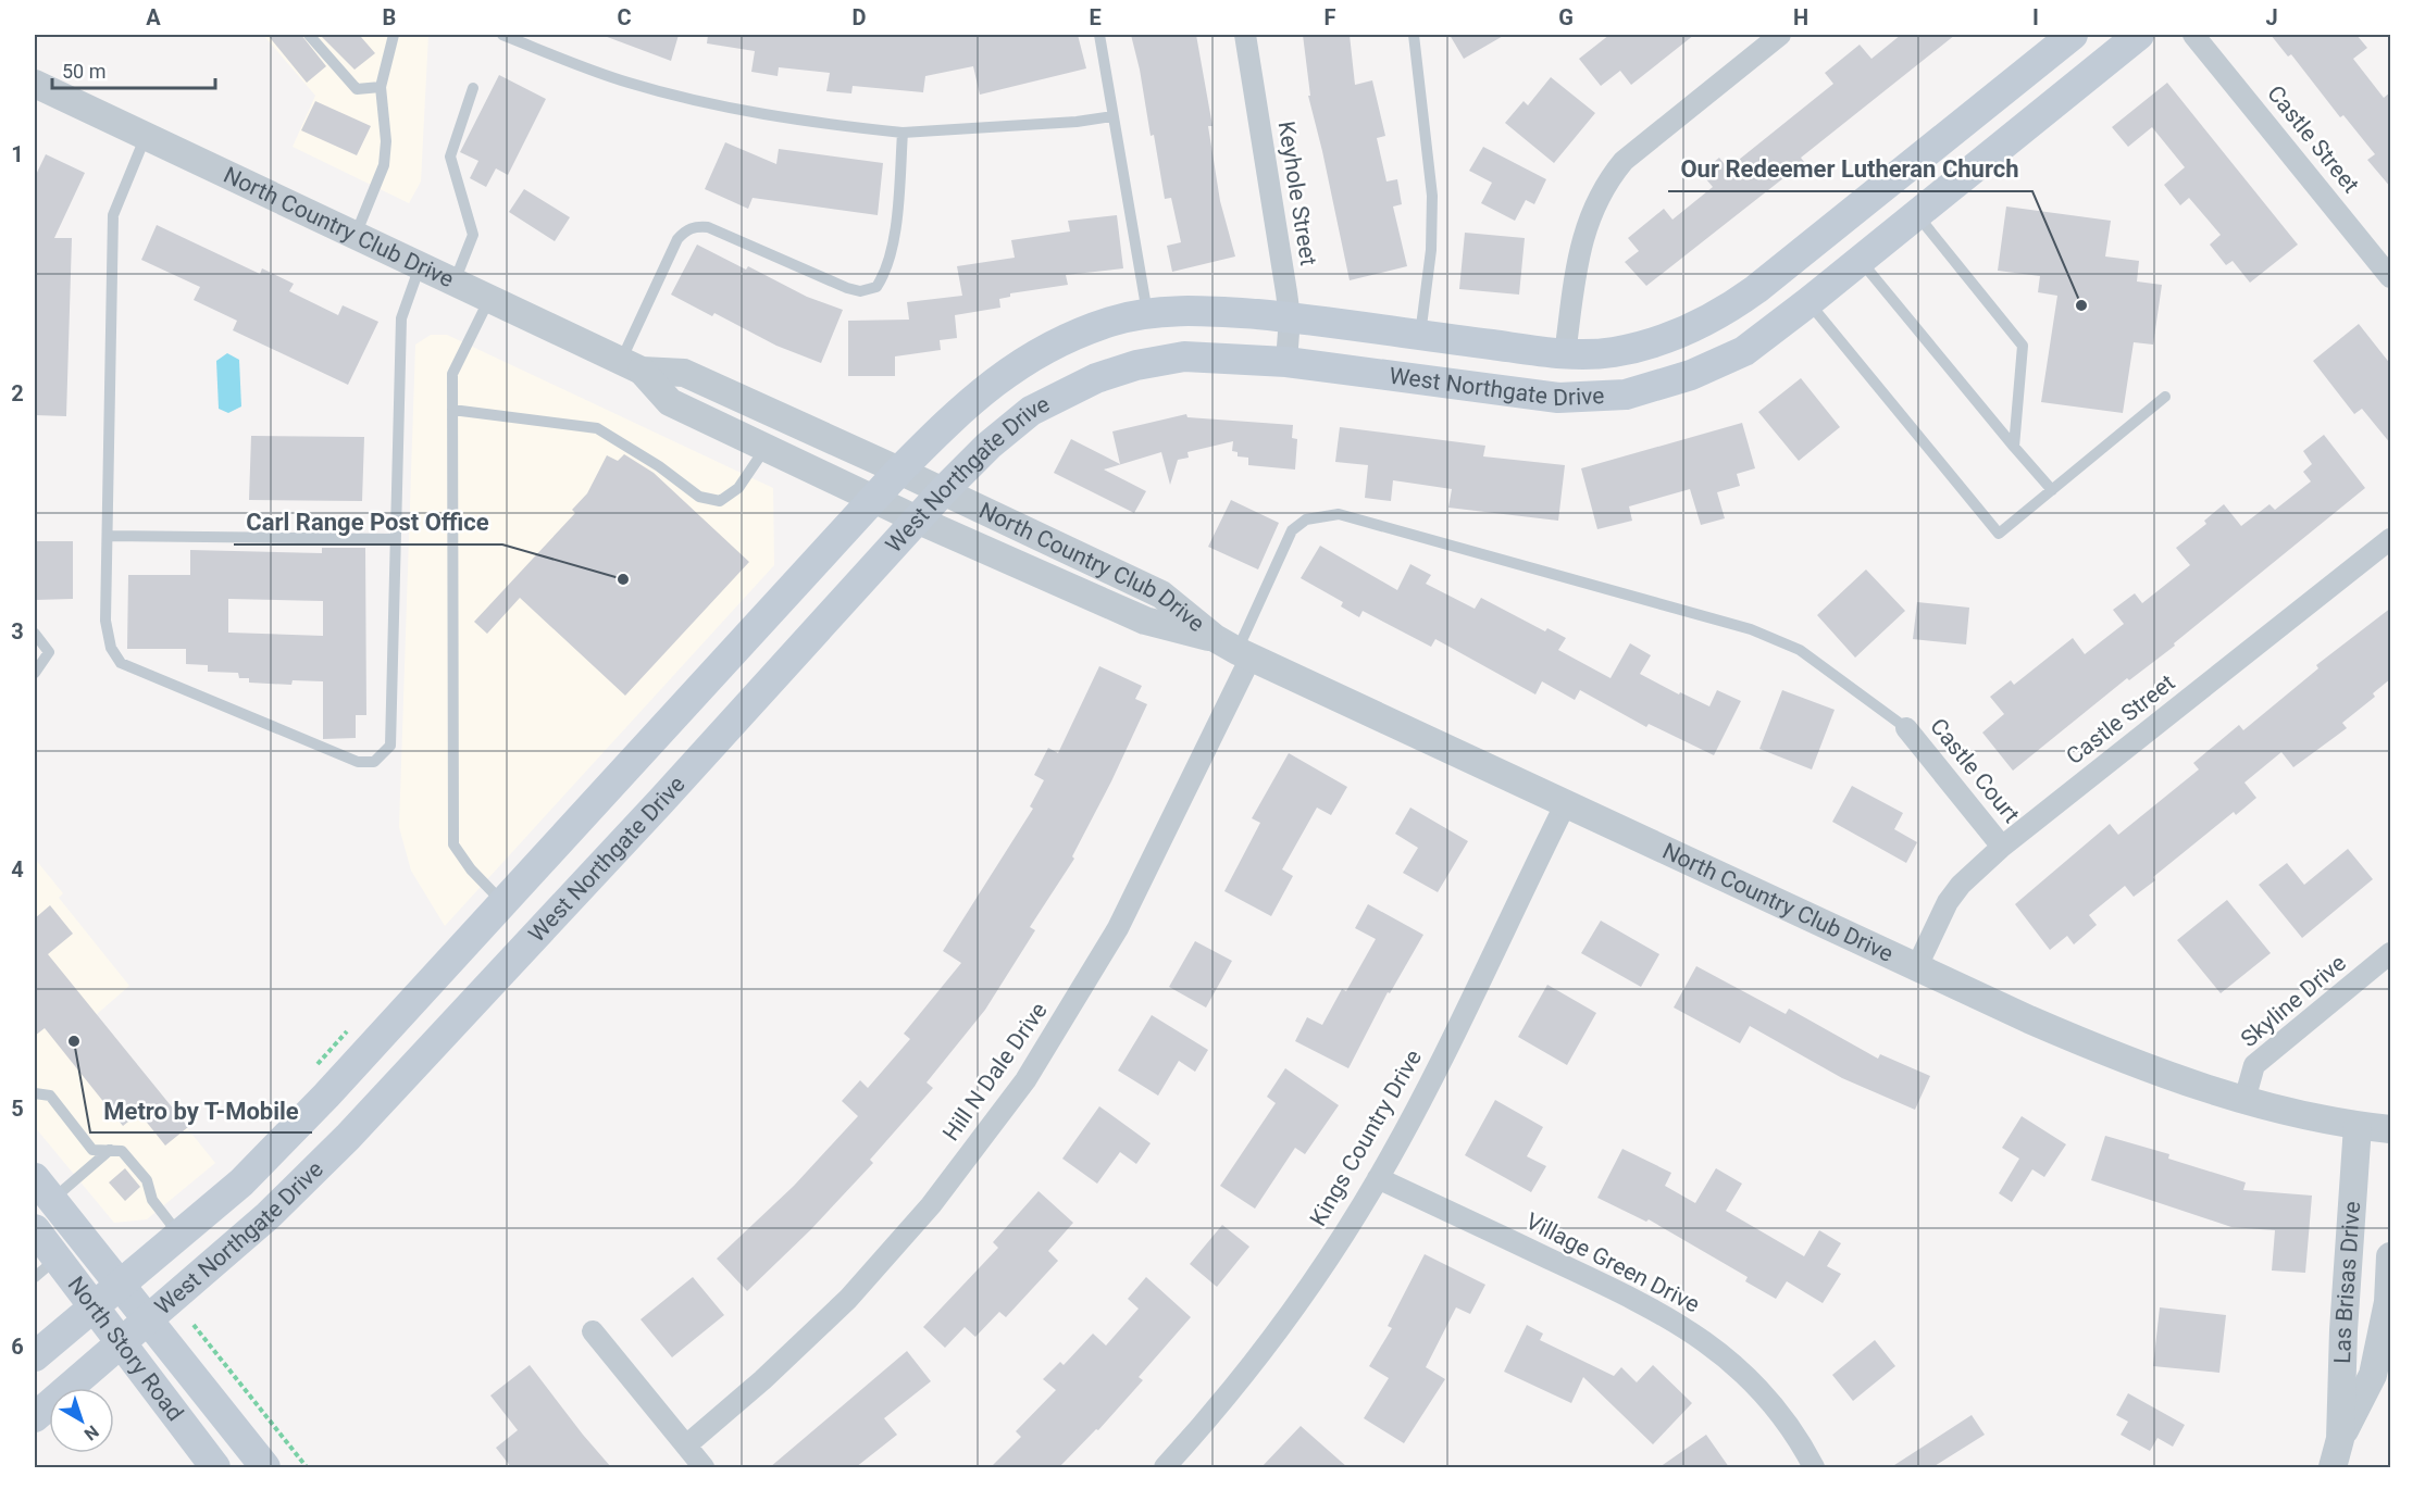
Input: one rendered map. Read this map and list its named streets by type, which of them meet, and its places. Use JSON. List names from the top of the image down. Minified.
{"streets":{"main road":["West Northgate Drive","North Story Road"],"street":["Castle Street","Keyhole Street","North Country Club Drive","Castle Court","Skyline Drive","Hill N Dale Drive","Kings Country Drive","Village Green Drive","Las Brisas Drive"]},"crossings":[["Castle Street","North Country Club Drive"],["Castle Street","Castle Court"],["Keyhole Street","West Northgate Drive"],["North Country Club Drive","West Northgate Drive"],["North Country Club Drive","Skyline Drive"],["North Country Club Drive","Hill N Dale Drive"],["North Country Club Drive","Kings Country Drive"],["North Country Club Drive","Las Brisas Drive"],["West Northgate Drive","North Story Road"],["Kings Country Drive","Village Green Drive"]],"places":["Our Redeemer Lutheran Church","Carl Range Post Office","Metro by T-Mobile"],"scale_bar":"50 m","north":"bottom right","grid":{"columns":["A","B","C","D","E","F","G","H","I","J"],"rows":["1","2","3","4","5","6"]}}
